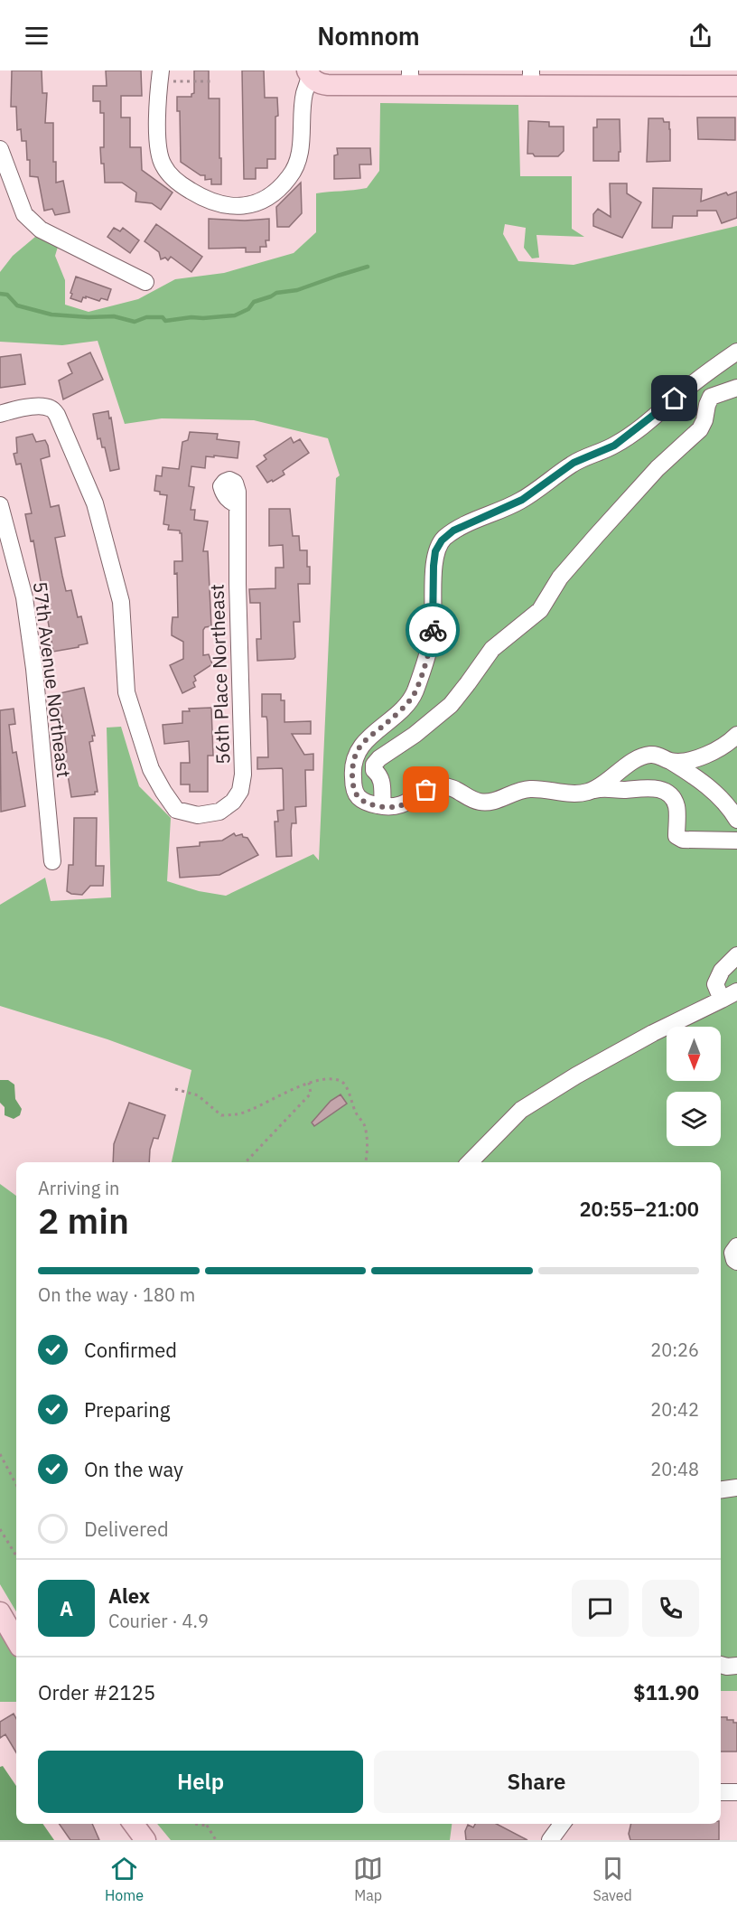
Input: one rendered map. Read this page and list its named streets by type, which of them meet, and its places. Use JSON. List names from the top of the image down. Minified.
{"streets":{"street":["56th Place Northeast","57th Avenue Northeast"]},"north":"bottom","page":{"header":"Nomnom","heading":["2 min","Arriving in","20:55–21:00"],"panel":["Alex","Courier · 4.9","Order #2125","$11.90"],"bar":"On the way · 180 m","list":[["Confirmed","20:26"],["Preparing","20:42"],["On the way","20:48"],"Delivered"],"round":"A","buttons":["Help","Share"],"tabs":["Home","Map","Saved"]}}
